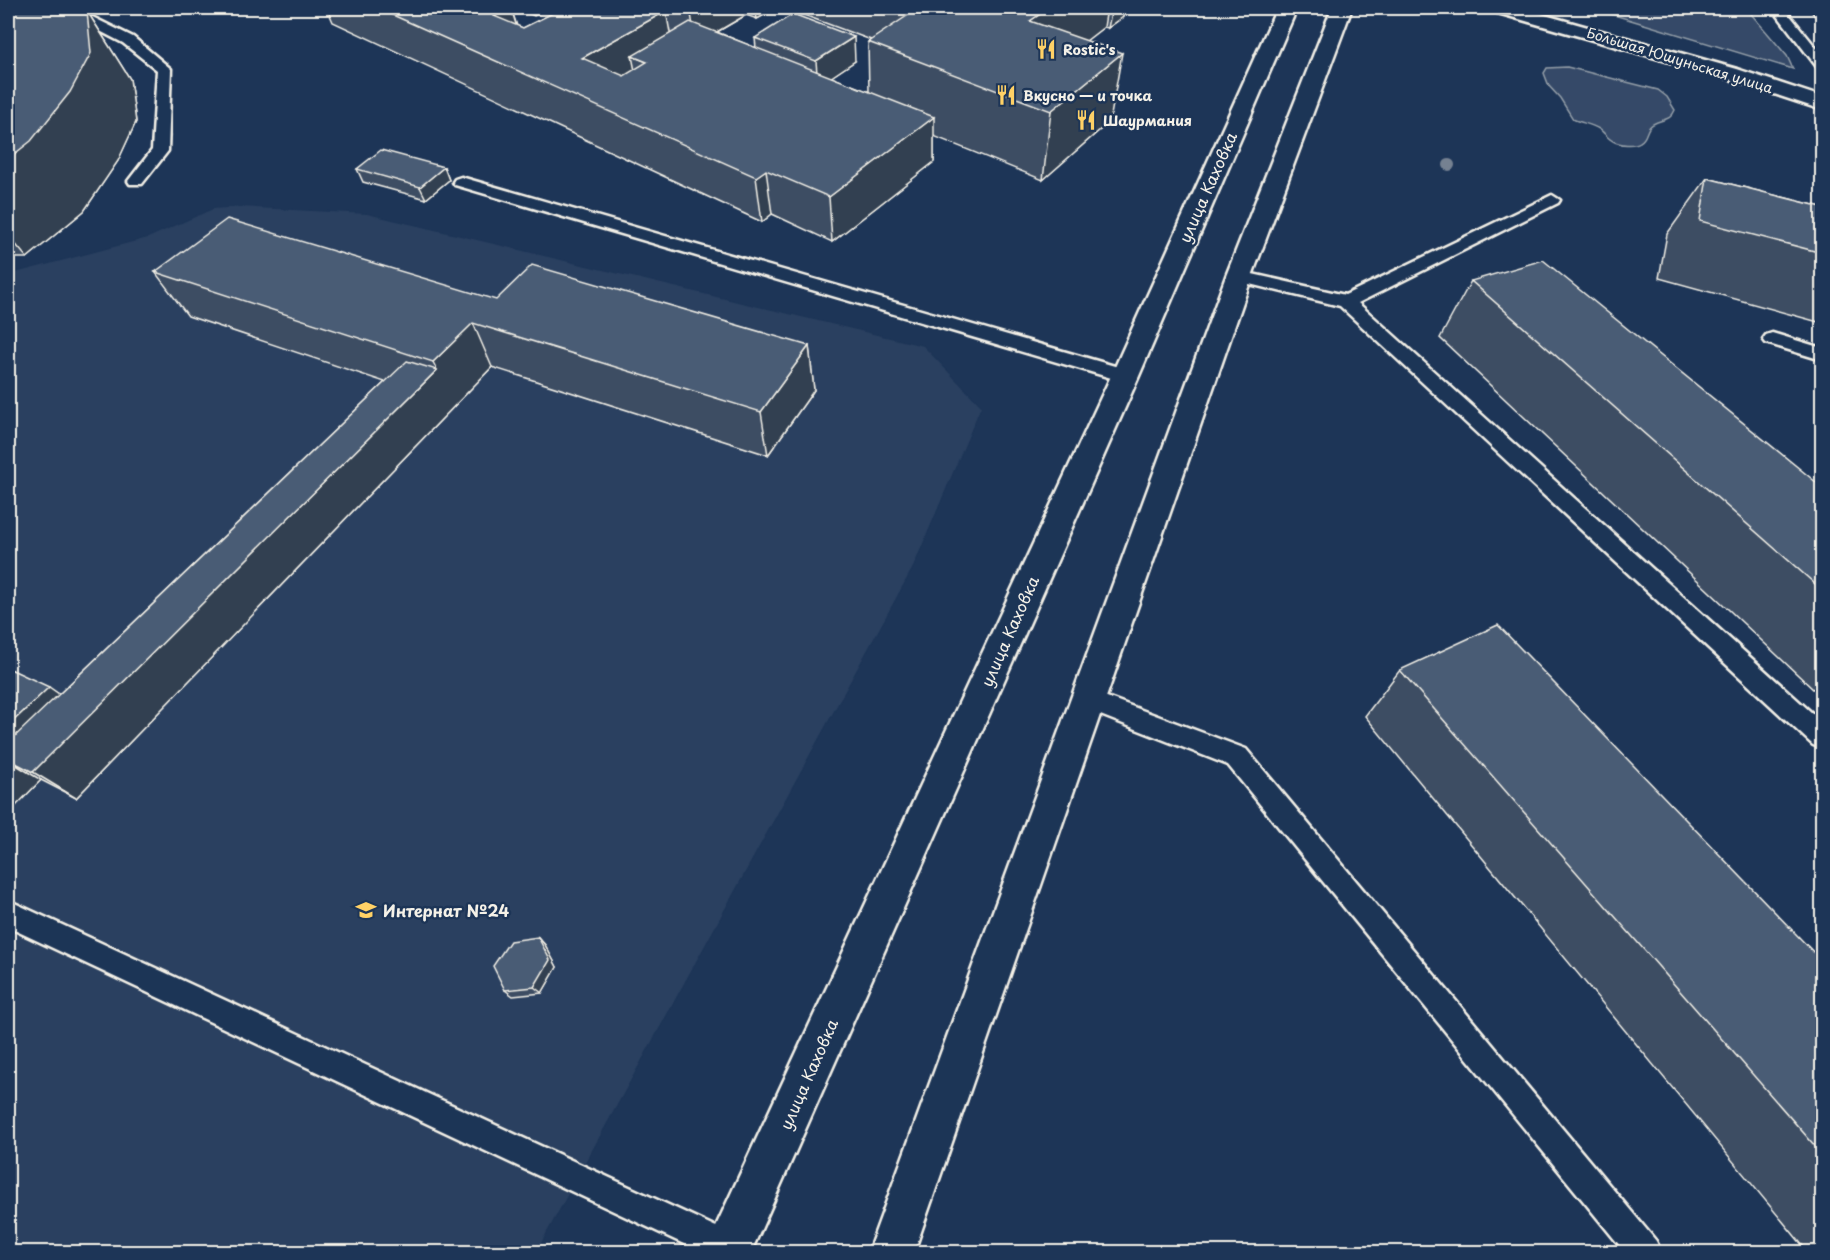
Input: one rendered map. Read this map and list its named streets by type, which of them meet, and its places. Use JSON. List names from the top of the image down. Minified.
{"streets":{"main road":["Большая Юшуньская улица","улица Каховка"]},"places":{"restaurant":["Rostic's","Вкусно — и точка","Шаурмания"],"school or university":["Интернат №24"]}}
